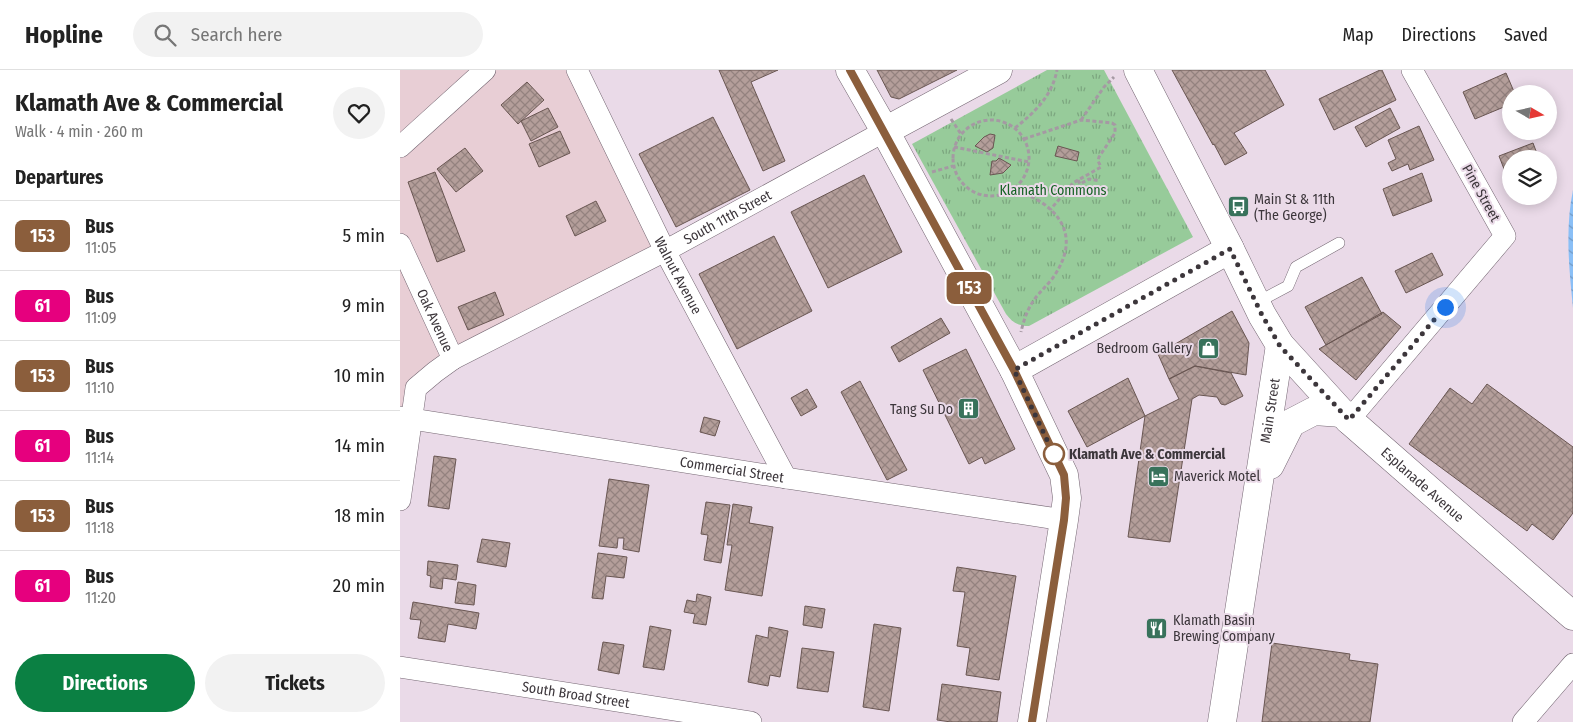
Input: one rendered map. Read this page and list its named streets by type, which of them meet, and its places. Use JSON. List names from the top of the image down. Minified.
{"streets":{"street":["Pine Street","South 11th Street","Walnut Avenue","Oak Avenue","Main Street","Commercial Street","Esplanade Avenue","South Broad Street"]},"crossings":[["Pine Street","Esplanade Avenue"],["South 11th Street","Walnut Avenue"],["South 11th Street","Oak Avenue"],["Walnut Avenue","Commercial Street"],["Oak Avenue","Commercial Street"],["Main Street","Esplanade Avenue"]],"parks":["Klamath Commons"],"places":{"bus stop":["Main St & 11th (The George)"],"shop":["Bedroom Gallery"],"building":["Tang Su Do"],"other":["Klamath Ave & Commercial"],"hotel":["Maverick Motel"],"restaurant":["Klamath Basin Brewing Company"]},"lines":["bus line 153"],"north":"right","page":{"header":"Hopline","search":"Search here","nav":["Map","Directions","Saved"],"heading":[["Klamath Ave & Commercial","Walk · 4 min · 260 m"],"Departures"],"on_map":"153","list":[{"mark":"153","name":"Bus","note":"11:05","value":"5 min"},{"mark":"61","name":"Bus","note":"11:09","value":"9 min"},{"mark":"153","name":"Bus","note":"11:10","value":"10 min"},{"mark":"61","name":"Bus","note":"11:14","value":"14 min"},{"mark":"153","name":"Bus","note":"11:18","value":"18 min"},{"mark":"61","name":"Bus","note":"11:20","value":"20 min"}],"buttons":["Directions","Tickets"]}}
